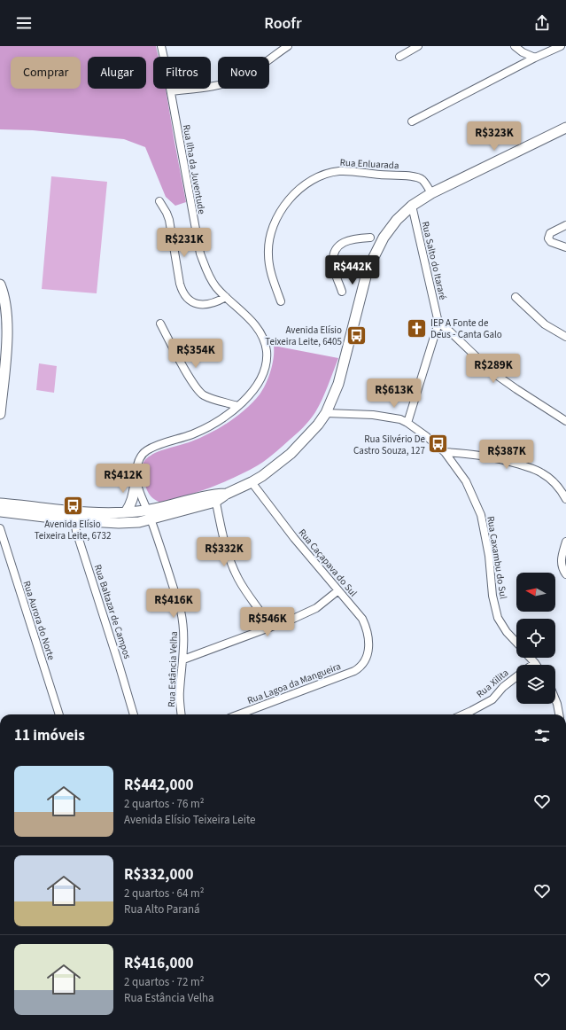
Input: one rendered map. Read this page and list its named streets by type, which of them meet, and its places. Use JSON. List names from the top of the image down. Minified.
{"streets":{"street":["Rua Enluarada","Rua Ilha da Juventude","Rua Salto do Itararé","Rua Caxambu do Sul","Rua Caçapava do Sul","Rua Baltazar de Campos","Rua Aurora do Norte","Rua Estância Velha","Rua Lagoa da Mangueira","Rua Xilita"]},"crossings":[["Rua Caçapava do Sul","Rua Lagoa da Mangueira"]],"places":{"church":["IEP A Fonte de Deus - Canta Galo"],"bus stop":["Avenida Elísio Teixeira Leite, 6405","Rua Silvério De Castro Souza, 127","Avenida Elísio Teixeira Leite, 6732"]},"north":"left","page":{"header":"Roofr","chip":["Comprar","Alugar","Filtros","Novo"],"price":["R$323K","R$231K","R$442K","R$354K","R$289K","R$613K","R$387K","R$412K","R$332K","R$416K","R$546K"],"heading":"11 imóveis","list":[{"name":"R$442,000","note":"2 quartos · 76 m² · Avenida Elísio Teixeira Leite"},{"name":"R$332,000","note":"2 quartos · 64 m² · Rua Alto Paraná"},{"name":"R$416,000","note":"2 quartos · 72 m² · Rua Estância Velha"}]}}
